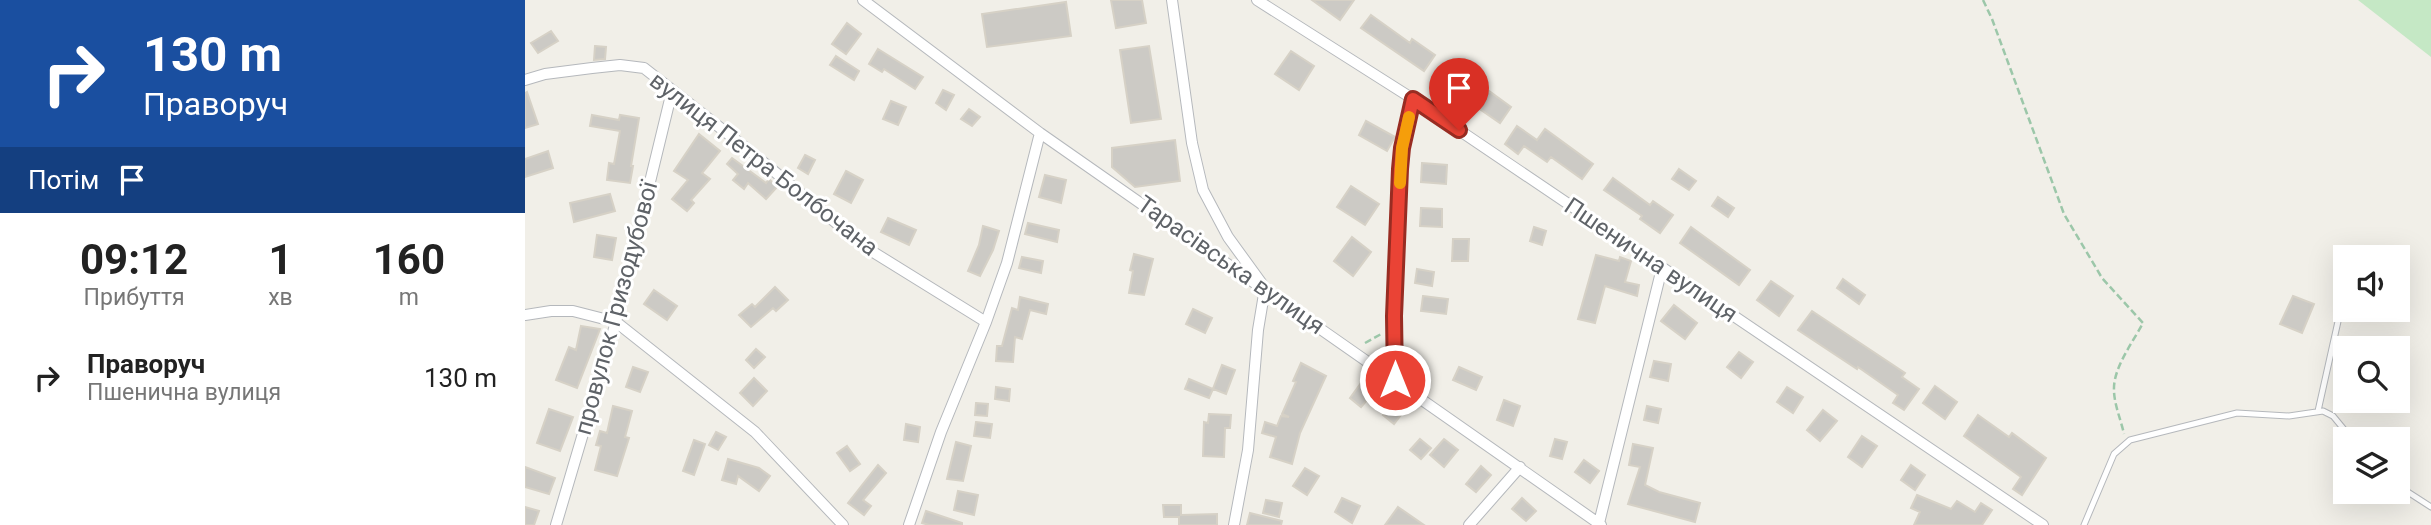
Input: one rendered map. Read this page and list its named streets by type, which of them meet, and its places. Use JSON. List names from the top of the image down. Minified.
{"streets":{"street":["вулиця Петра Болбочана","Пшенична вулиця","Тарасівська вулиця","провулок Гризодубової"]},"crossings":[["вулиця Петра Болбочана","провулок Гризодубової"]],"page":{"turn":["130 m","Праворуч"],"then":"Потім","eta":["09:12","Прибуття","1","хв","160","m"],"list":[{"name":"Праворуч","note":"Пшенична вулиця","value":"130 m"}]}}
